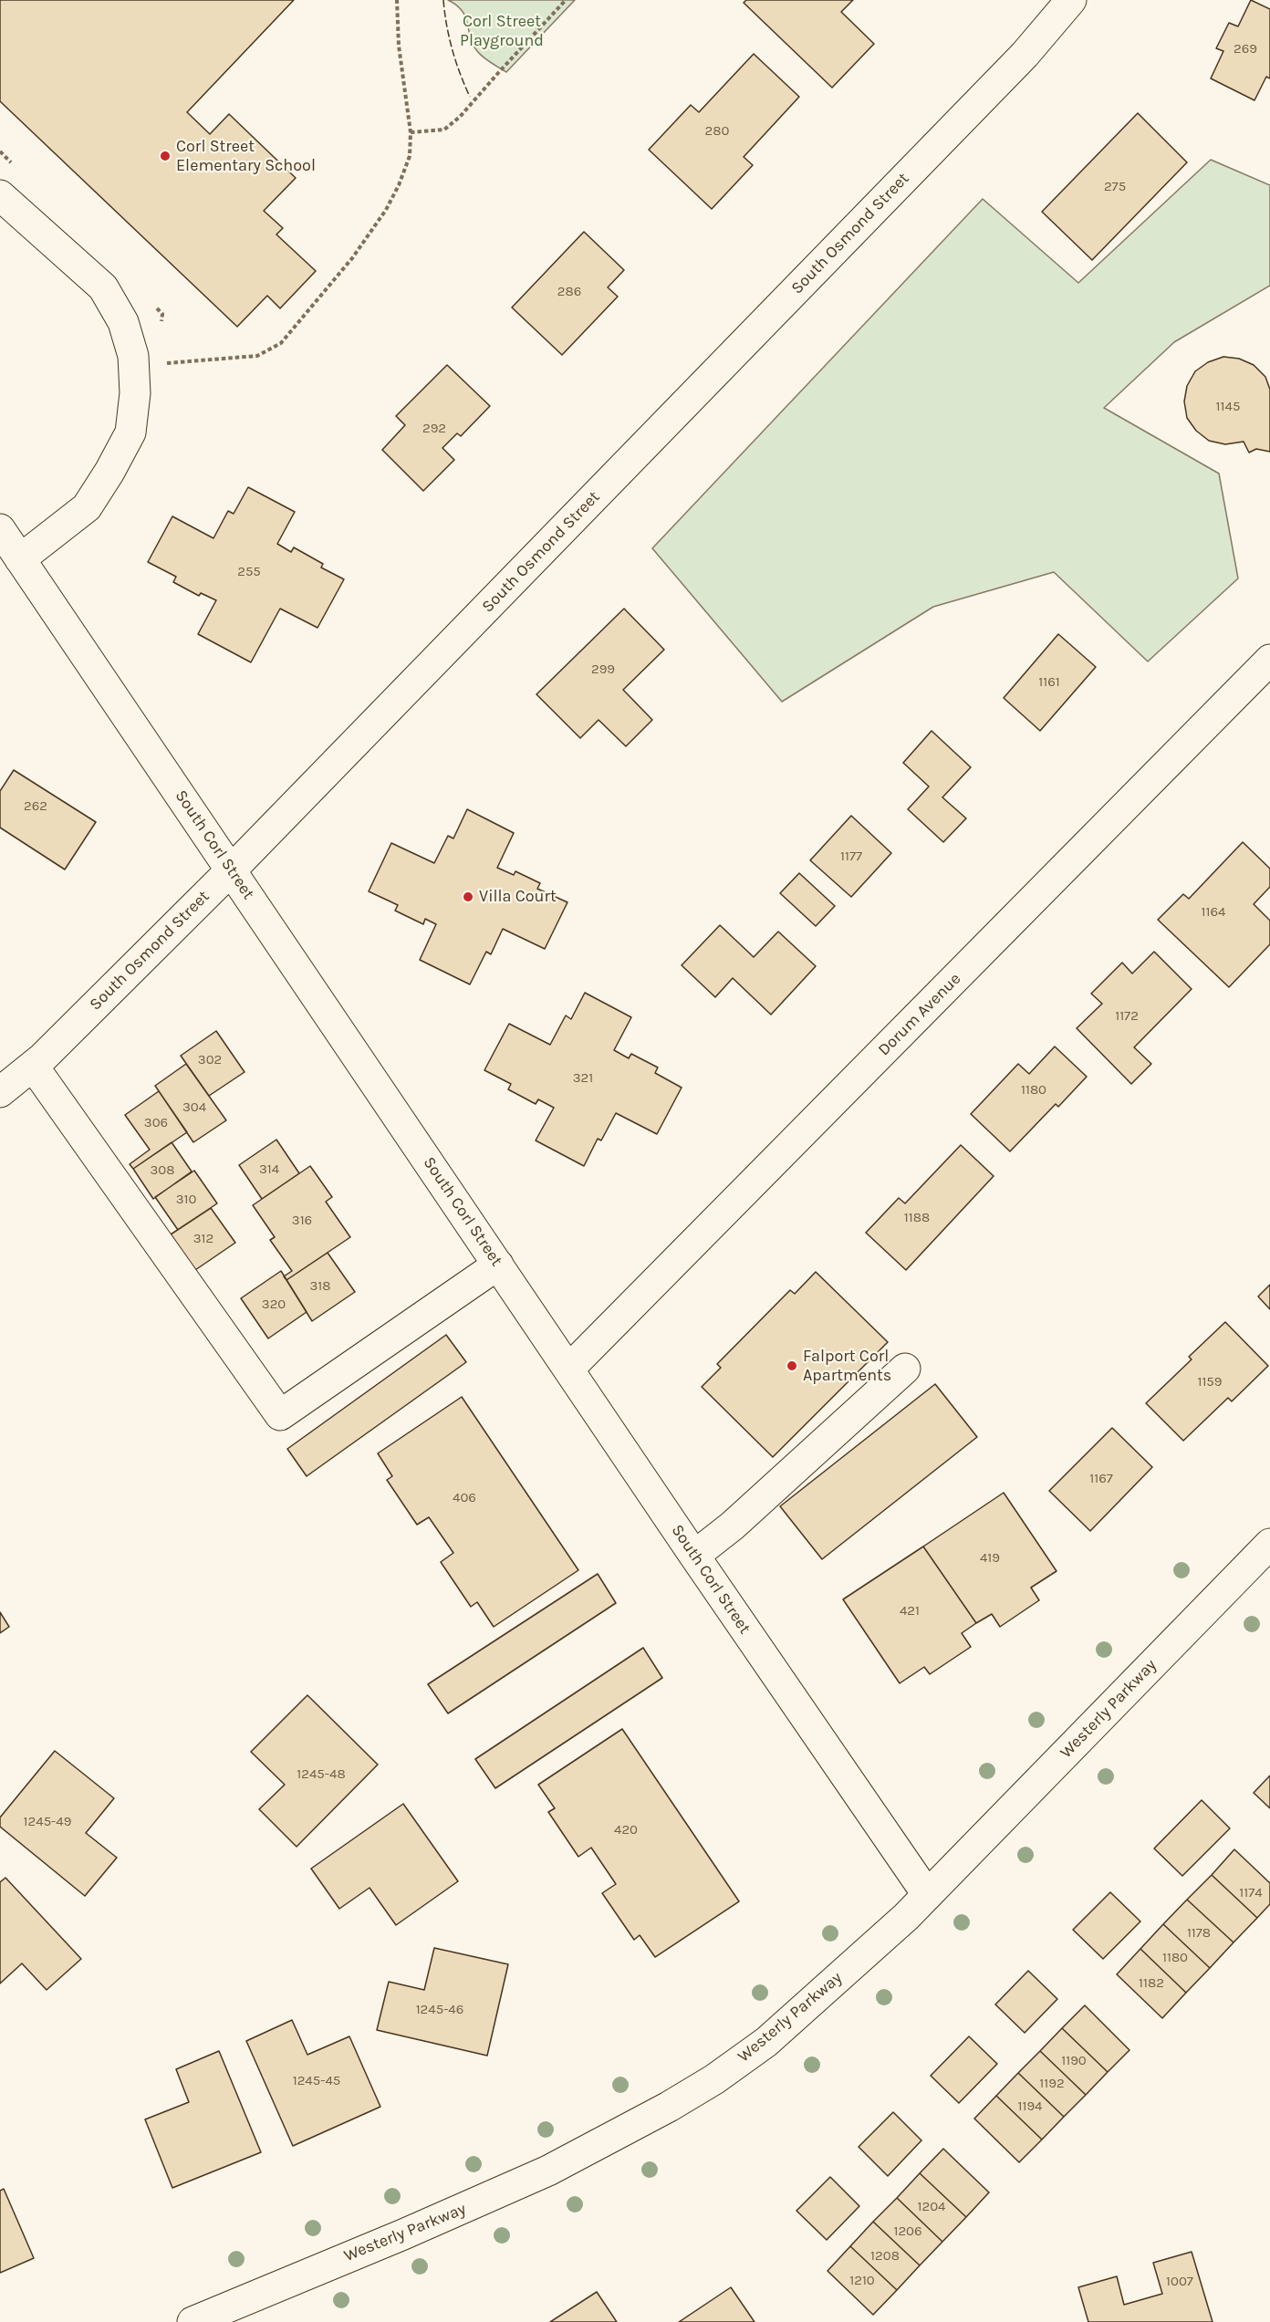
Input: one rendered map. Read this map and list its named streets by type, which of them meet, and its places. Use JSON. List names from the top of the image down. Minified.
{"streets":{"street":["South Osmond Street","South Corl Street","Dorum Avenue","Westerly Parkway"]},"crossings":[["South Osmond Street","South Corl Street"],["South Corl Street","Dorum Avenue"],["South Corl Street","Westerly Parkway"]],"parks":["Corl Street Playground"],"places":["Corl Street Elementary School","Villa Court","Falport Corl Apartments"],"house_numbers":["269","280","275","286","1145","292","255","299","1161","262","1177","1164","1172","302","321","1180","304","306","314","308","310","1188","316","312","318","320","1159","1167","406","419","421","1245-48","1245-49","420","1174","1178","1180","1182","1245-46","1190","1245-45","1192","1194","1204","1206","1208","1210","1007"]}
